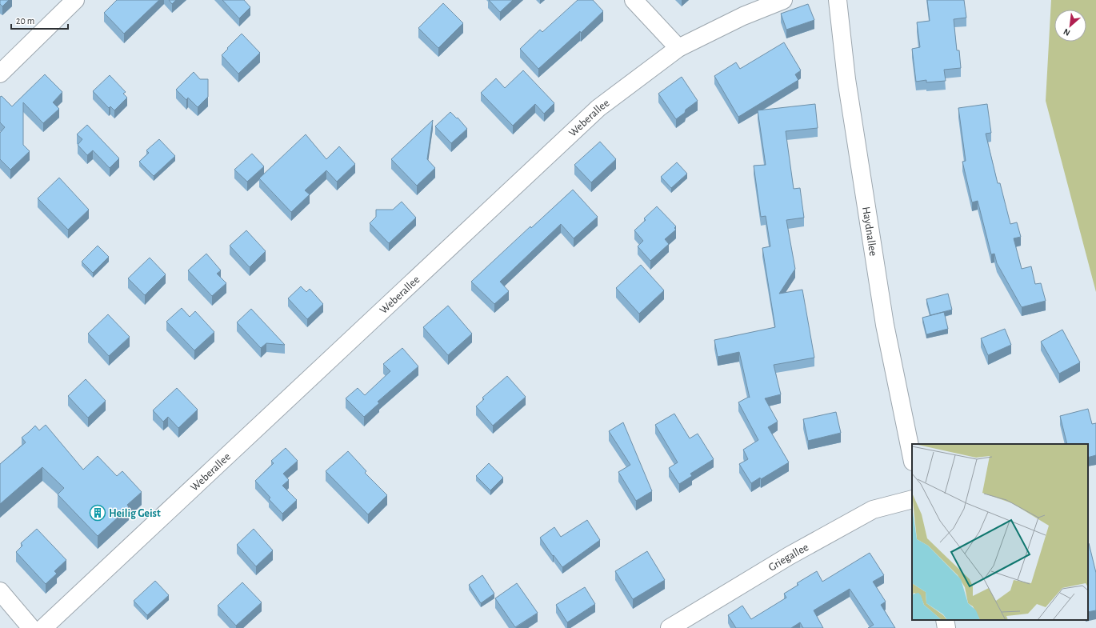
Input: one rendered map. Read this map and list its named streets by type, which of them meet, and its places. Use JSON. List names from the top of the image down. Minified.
{"streets":{"street":["Weberallee","Haydnallee","Griegallee"]},"places":{"building":["Heilig Geist"]},"scale_bar":"20 m","north":"bottom left"}
